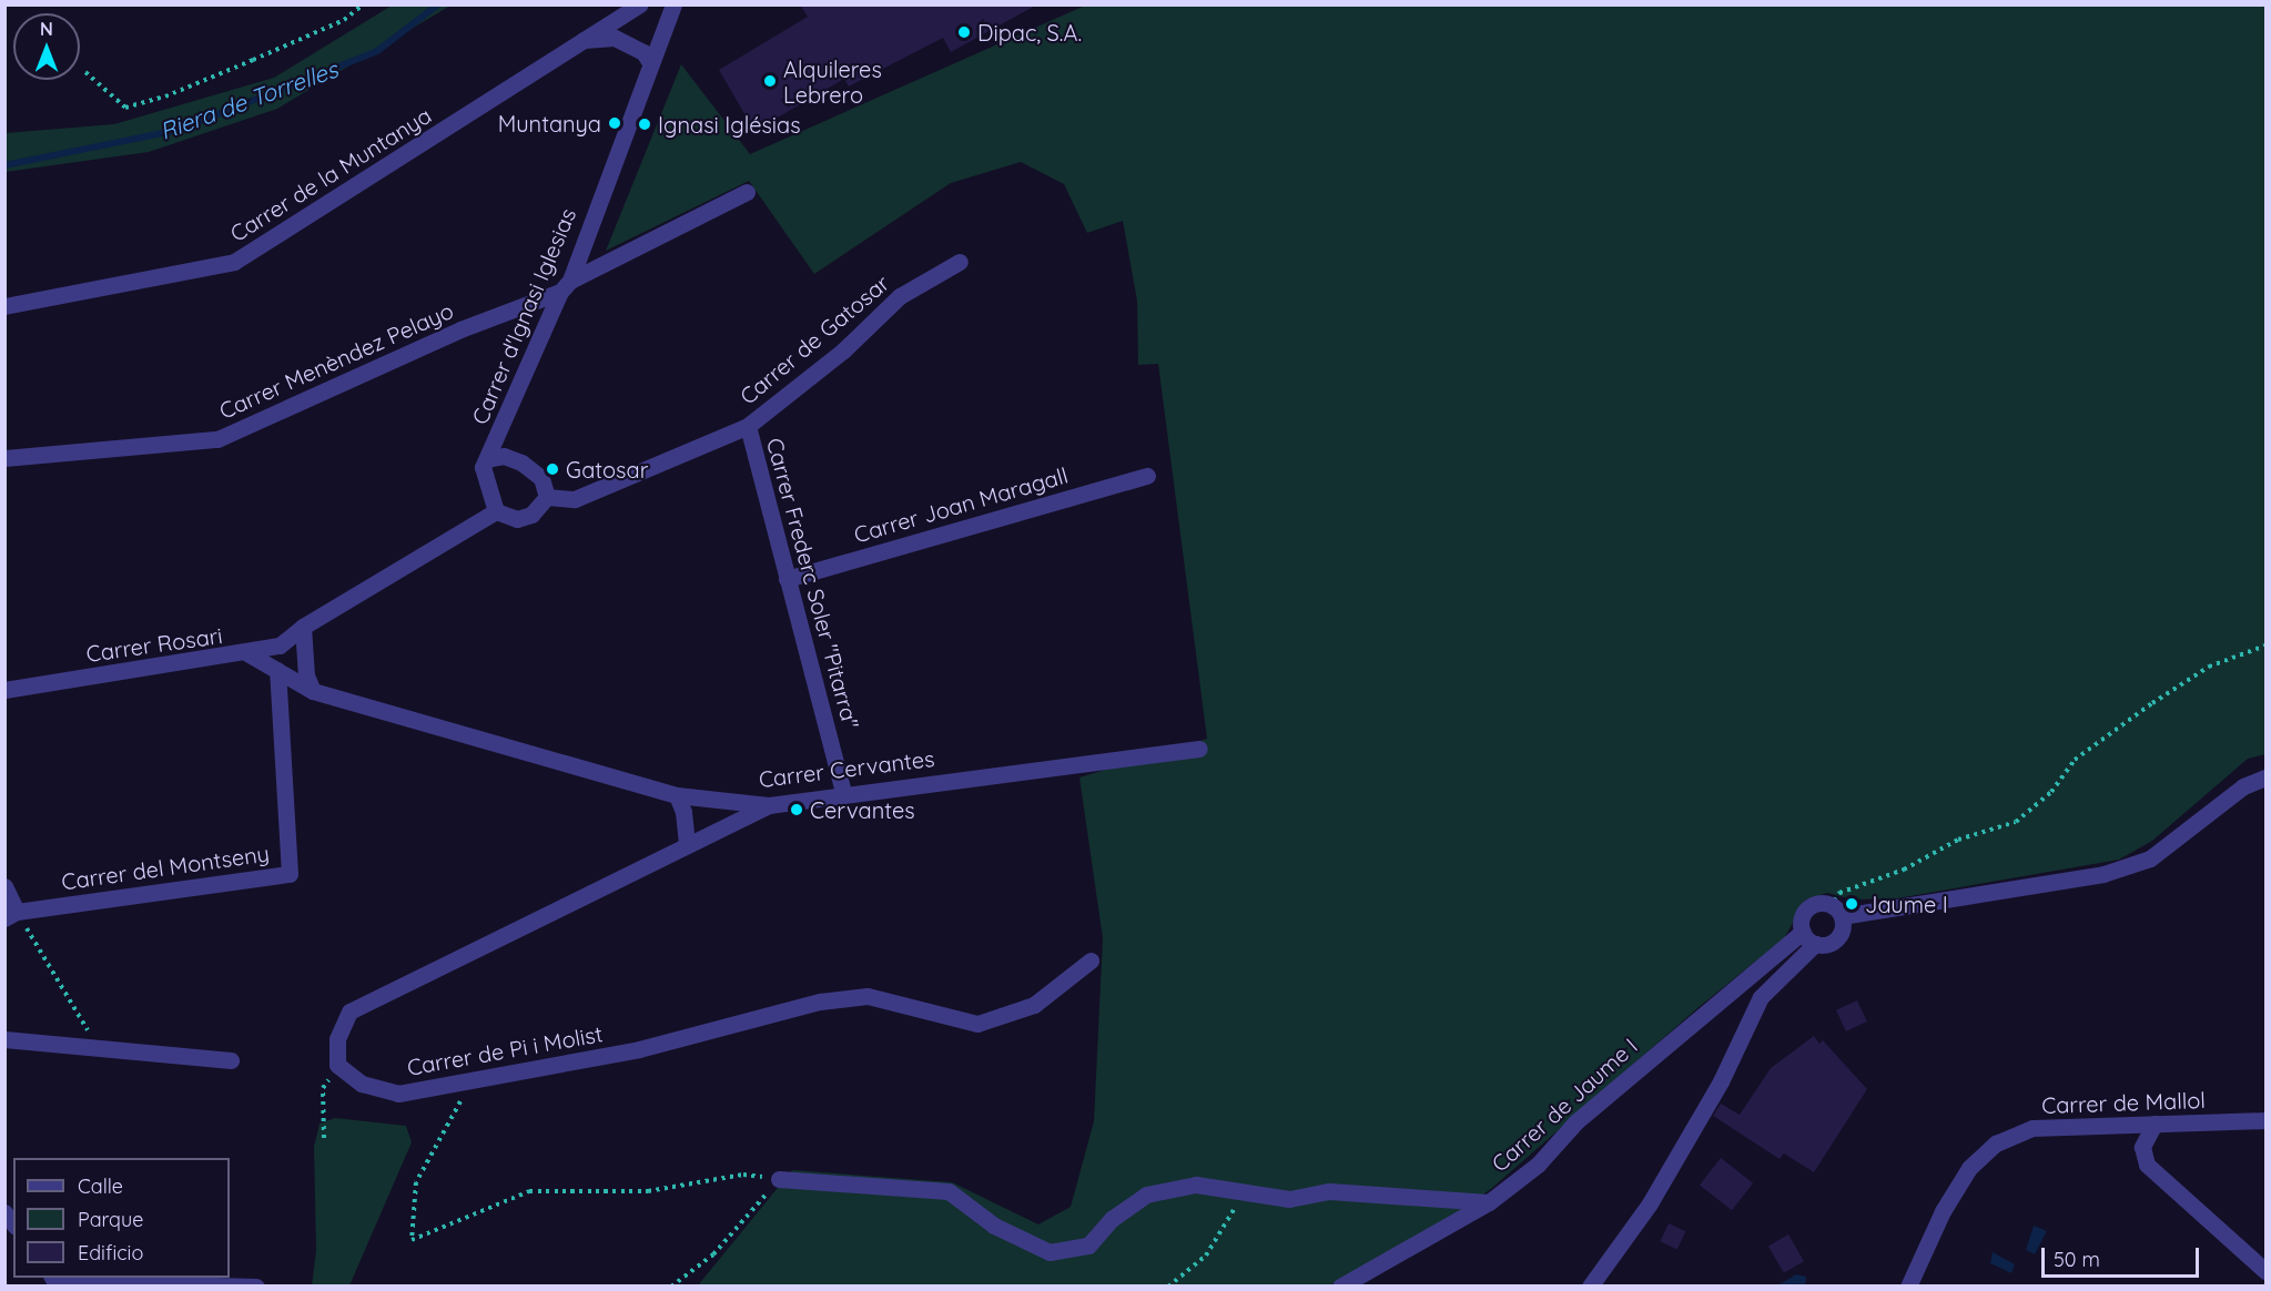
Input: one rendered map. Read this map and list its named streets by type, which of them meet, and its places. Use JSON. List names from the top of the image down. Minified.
{"streets":{"street":["Carrer de la Muntanya","Carrer d'Ignasi Iglesias","Carrer de Gatosar","Carrer Menèndez Pelayo","Carrer Joan Maragall","Carrer Frederc Soler \"Pitarra\"","Carrer Rosari","Carrer Cervantes","Carrer del Montseny","Carrer de Pi i Molist","Carrer de Mallol","Carrer de Jaume I"]},"crossings":[["Carrer de la Muntanya","Carrer d'Ignasi Iglesias"],["Carrer d'Ignasi Iglesias","Carrer de Gatosar"],["Carrer d'Ignasi Iglesias","Carrer Menèndez Pelayo"],["Carrer de Gatosar","Carrer Frederc Soler \"Pitarra\""],["Carrer Joan Maragall","Carrer Frederc Soler \"Pitarra\""],["Carrer Frederc Soler \"Pitarra\"","Carrer Cervantes"],["Carrer Rosari","Carrer Cervantes"],["Carrer Cervantes","Carrer del Montseny"]],"water":["Riera de Torrelles"],"places":["Dipac, S.A.","Alquileres Lebrero","Muntanya","Ignasi Iglésias","Gatosar","Cervantes","Jaume I"],"legend":["Calle","Parque","Edificio"],"scale_bar":"50 m","north":"top"}
